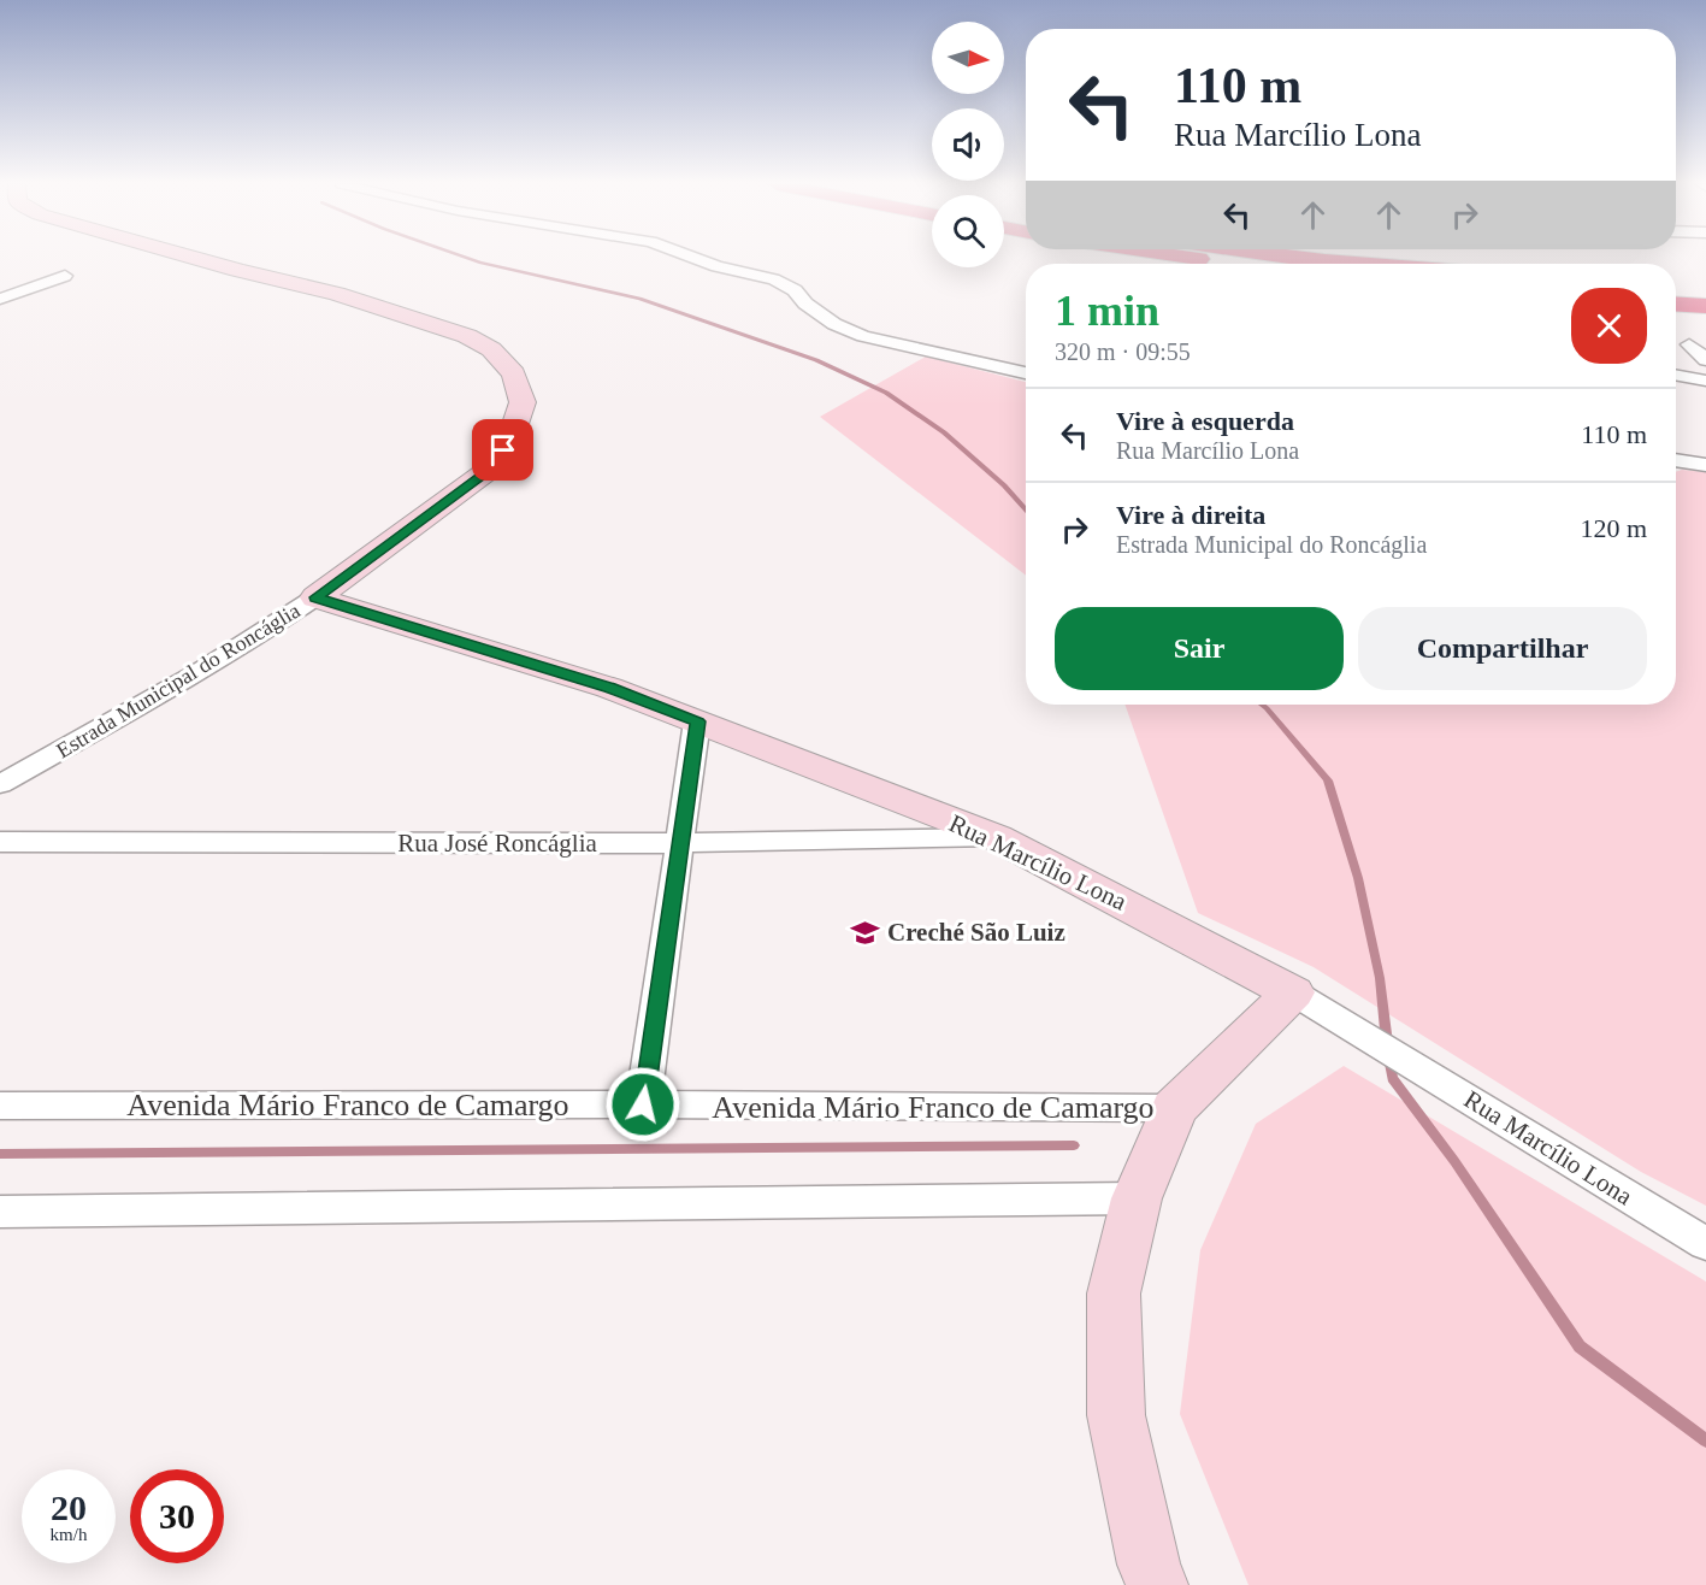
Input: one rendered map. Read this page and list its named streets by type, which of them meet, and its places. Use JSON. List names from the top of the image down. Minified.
{"streets":{"street":["Estrada Municipal do Roncáglia","Rua José Roncáglia","Rua Marcílio Lona","Avenida Mário Franco de Camargo"]},"crossings":[["Estrada Municipal do Roncáglia","Rua Marcílio Lona"],["Rua José Roncáglia","Rua Marcílio Lona"]],"places":{"school or university":["Creché São Luiz"]},"north":"right","page":{"turn":["110 m","Rua Marcílio Lona"],"heading":["1 min","320 m · 09:55"],"list":[{"name":"Vire à esquerda","note":"Rua Marcílio Lona","value":"110 m"},{"name":"Vire à direita","note":"Estrada Municipal do Roncáglia","value":"120 m"}],"buttons":["Sair","Compartilhar"],"speed":"20 km/h","limit":"30"}}
